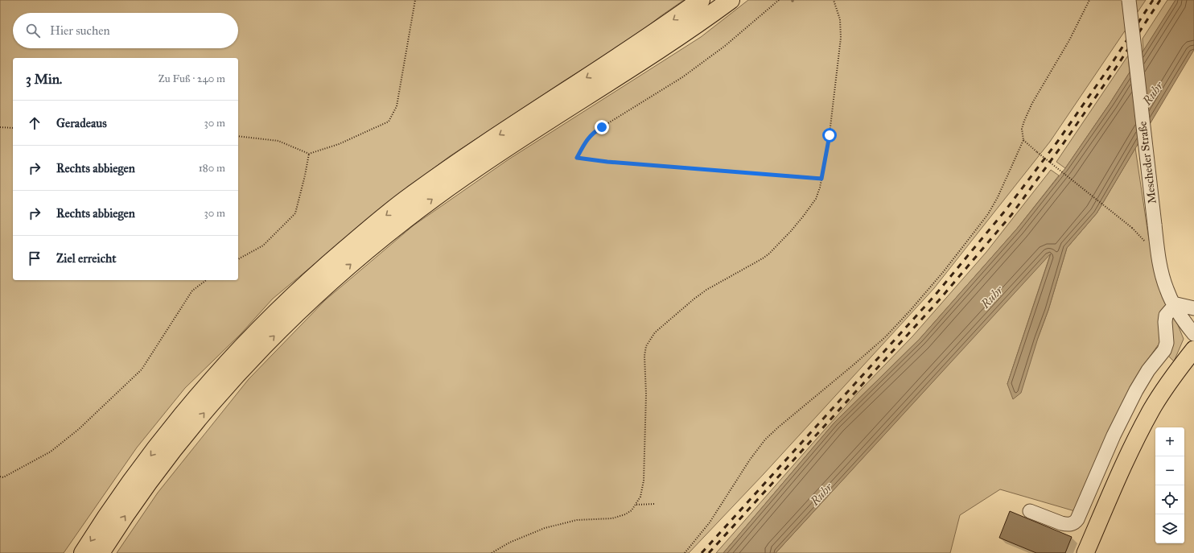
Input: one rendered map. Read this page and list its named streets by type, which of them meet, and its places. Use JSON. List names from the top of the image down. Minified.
{"streets":{"street":["Mescheder Straße"]},"water":["Ruhr"],"page":{"search":"Hier suchen","heading":["3 Min.","Zu Fuß · 240 m"],"list":[["Geradeaus","30 m"],["Rechts abbiegen","180 m"],["Rechts abbiegen","30 m"],"Ziel erreicht"],"map_buttons":["+","−"]}}
